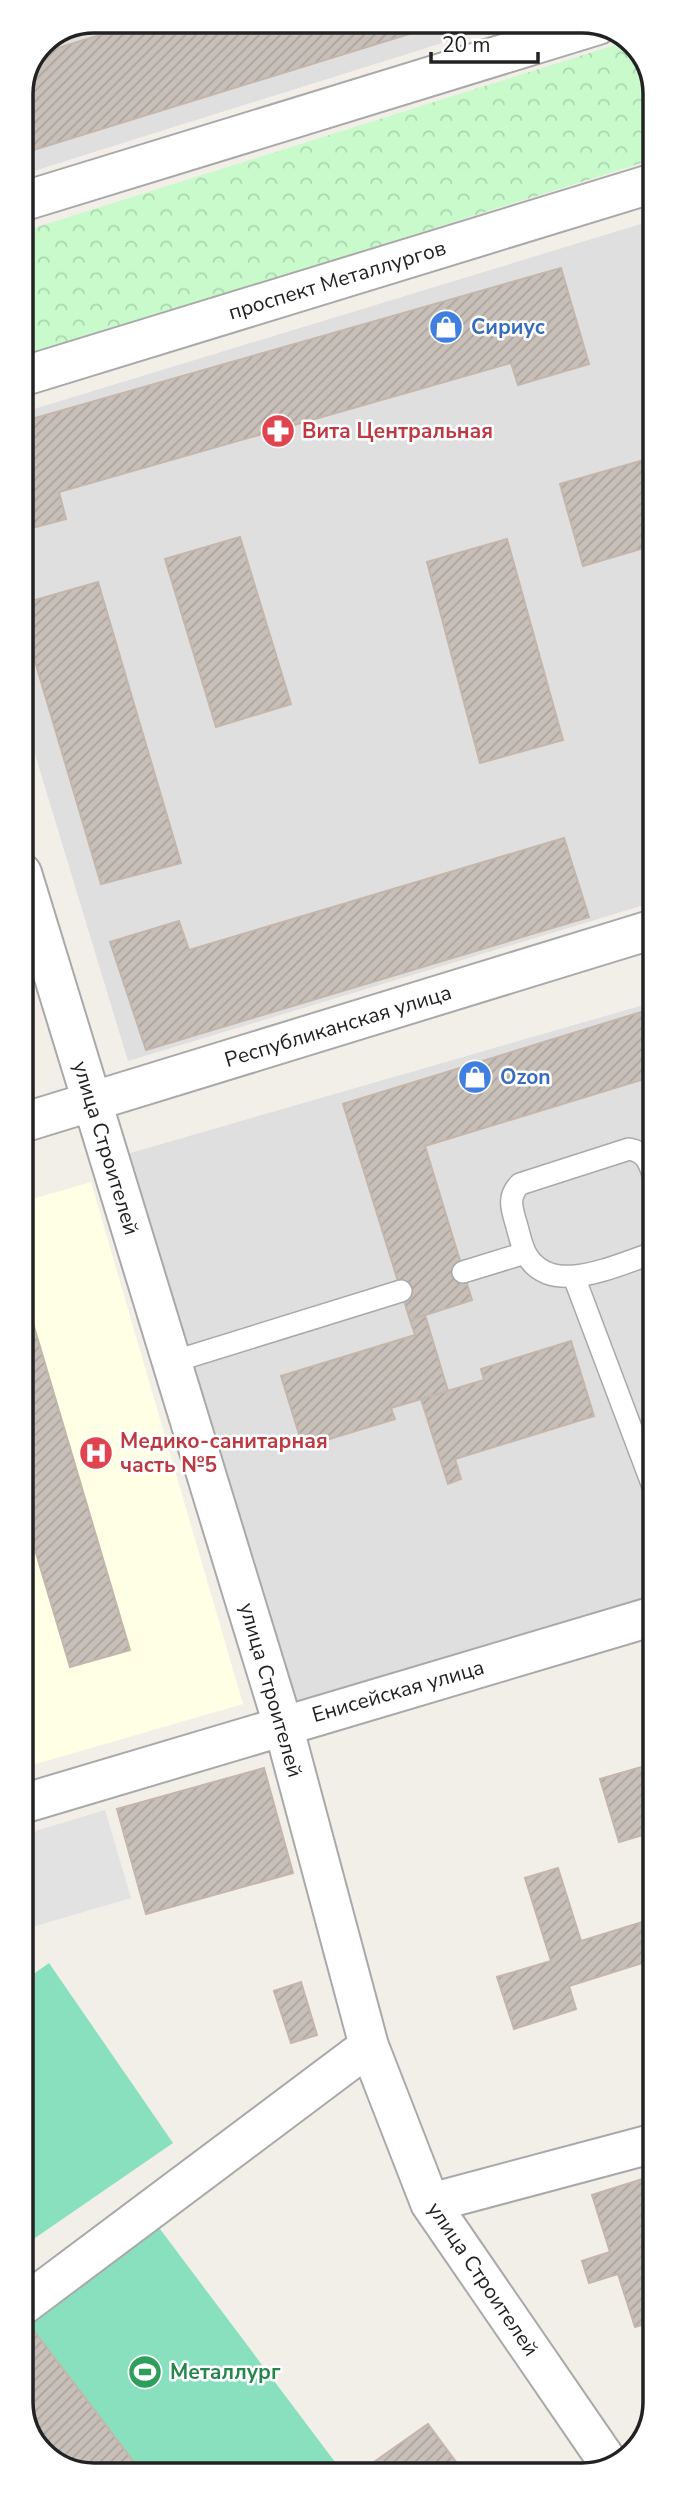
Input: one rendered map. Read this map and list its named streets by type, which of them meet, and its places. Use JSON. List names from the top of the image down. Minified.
{"streets":{"street":["проспект Металлургов","Республиканская улица","улица Строителей","Енисейская улица"]},"crossings":[["Республиканская улица","улица Строителей"],["улица Строителей","Енисейская улица"]],"places":{"shop":["Сириус","Ozon"],"pharmacy":["Вита Центральная"],"hospital":["Медико-санитарная часть №5"],"sports":["Металлург"]},"scale_bar":"20 m"}
